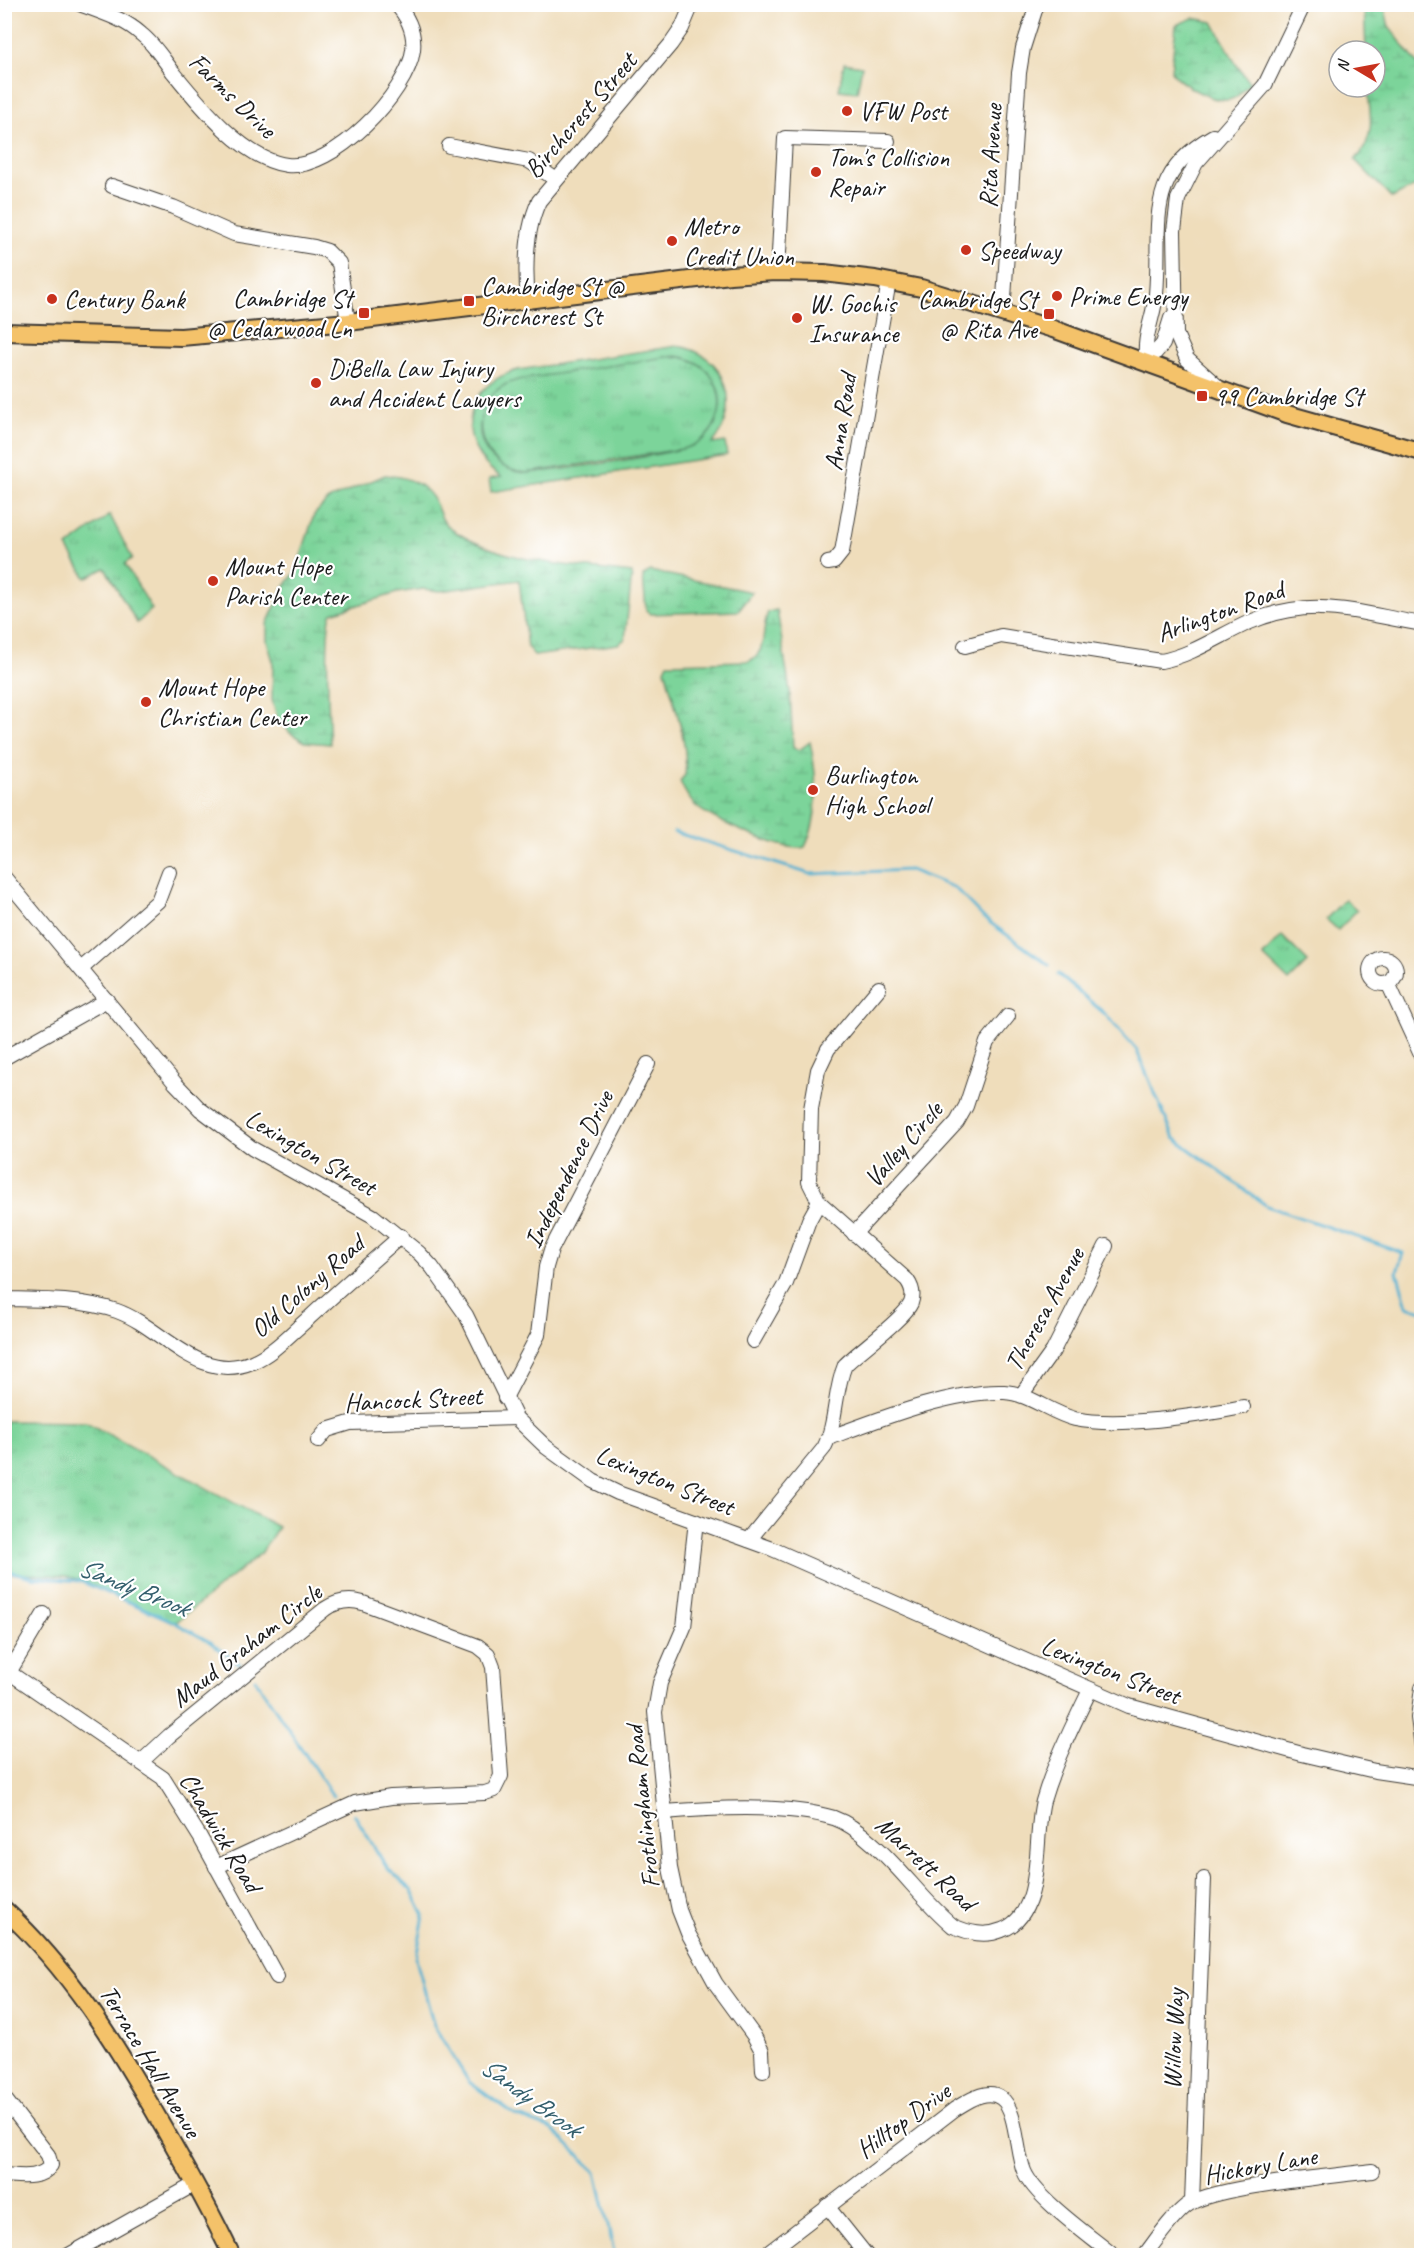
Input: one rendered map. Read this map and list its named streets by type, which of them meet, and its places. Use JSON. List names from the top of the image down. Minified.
{"streets":{"main road":["Terrace Hall Avenue"],"street":["Farms Drive","Birchcrest Street","Rita Avenue","Anna Road","Arlington Road","Valley Circle","Lexington Street","Independence Drive","Old Colony Road","Theresa Avenue","Hancock Street","Maud Graham Circle","Frothingham Road","Chadwick Road","Marrett Road","Willow Way","Hilltop Drive","Hickory Lane"]},"crossings":[["Lexington Street","Independence Drive"],["Lexington Street","Old Colony Road"],["Lexington Street","Hancock Street"],["Lexington Street","Frothingham Road"],["Lexington Street","Marrett Road"],["Maud Graham Circle","Chadwick Road"],["Frothingham Road","Marrett Road"],["Willow Way","Hickory Lane"]],"water":["Sandy Brook"],"places":{"other":["VFW Post","Tom's Collision Repair","Metro Credit Union","Speedway","Prime Energy","Century Bank","W. Gochis Insurance","DiBella Law Injury and Accident Lawyers","Mount Hope Parish Center","Mount Hope Christian Center","Burlington High School"],"transit":["Cambridge St @ Birchcrest St","Cambridge St @ Cedarwood Ln","Cambridge St @ Rita Ave","99 Cambridge St"]},"north":"left"}
